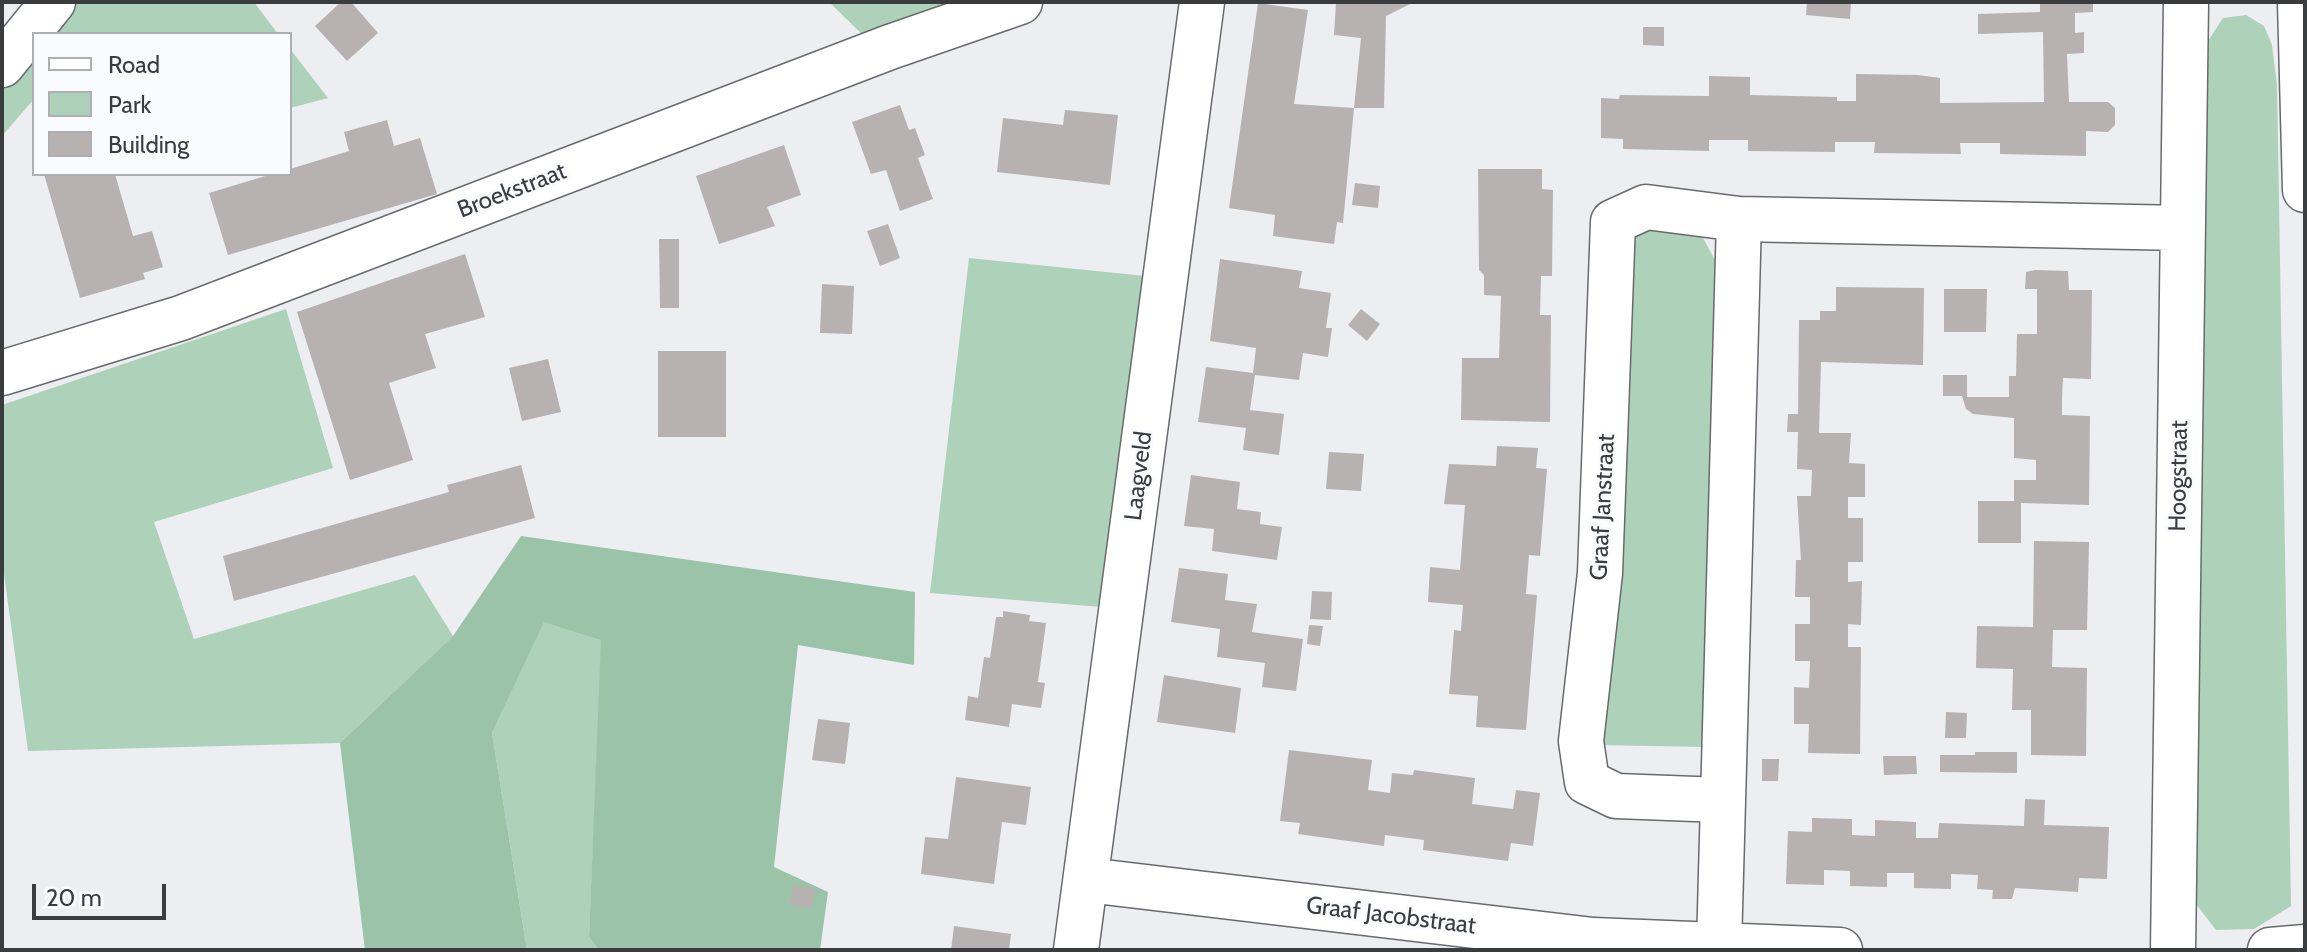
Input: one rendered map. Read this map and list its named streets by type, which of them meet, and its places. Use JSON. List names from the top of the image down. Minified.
{"streets":{"street":["Broekstraat","Laagveld","Hoogstraat","Graaf Janstraat","Graaf Jacobstraat"]},"crossings":[["Laagveld","Graaf Jacobstraat"],["Hoogstraat","Graaf Janstraat"]],"legend":["Road","Park","Building"],"scale_bar":"20 m"}
